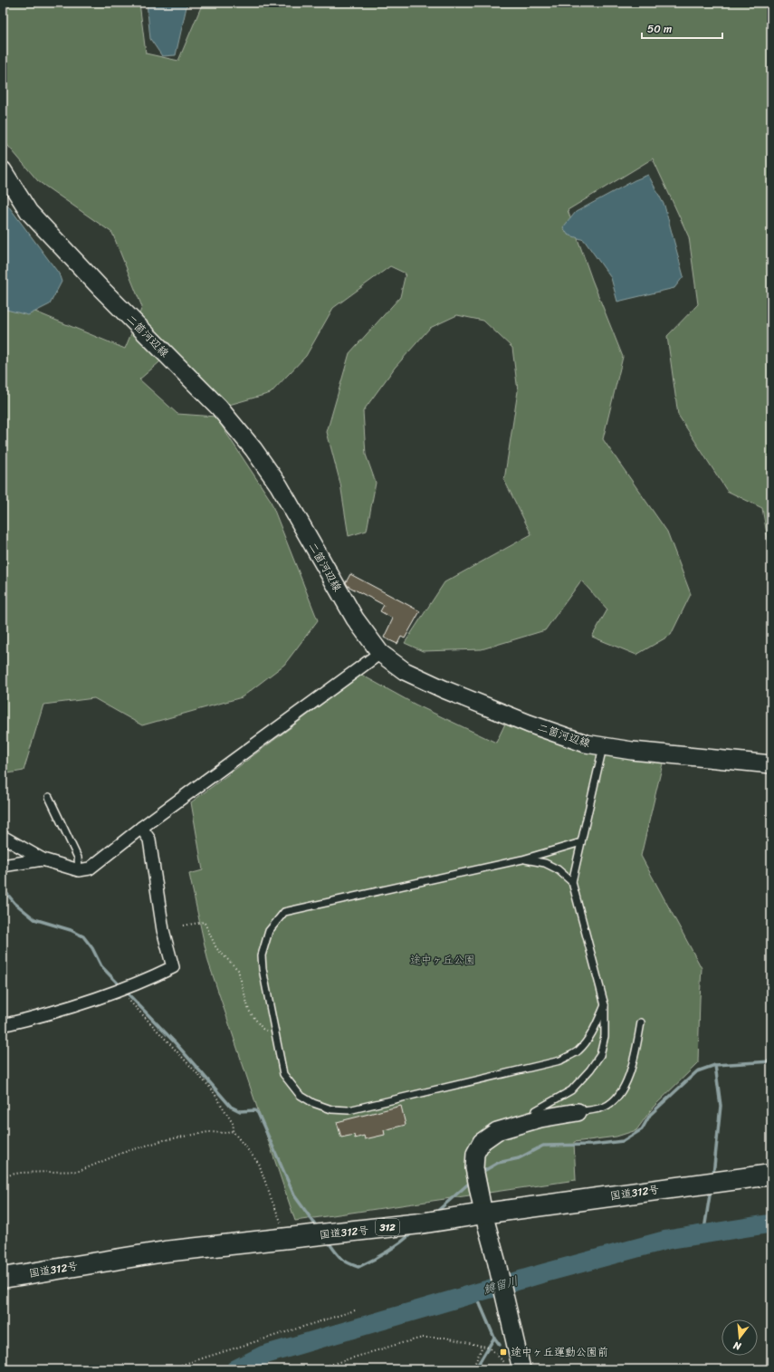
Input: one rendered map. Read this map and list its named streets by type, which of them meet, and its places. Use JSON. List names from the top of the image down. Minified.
{"streets":{"highway":["国道312号","312"],"main road":["二箇河辺線"]},"water":["鱒留川"],"parks":["途中ヶ丘公園"],"places":{"transit":["途中ヶ丘運動公園前"]},"scale_bar":"50 m","north":"bottom"}
